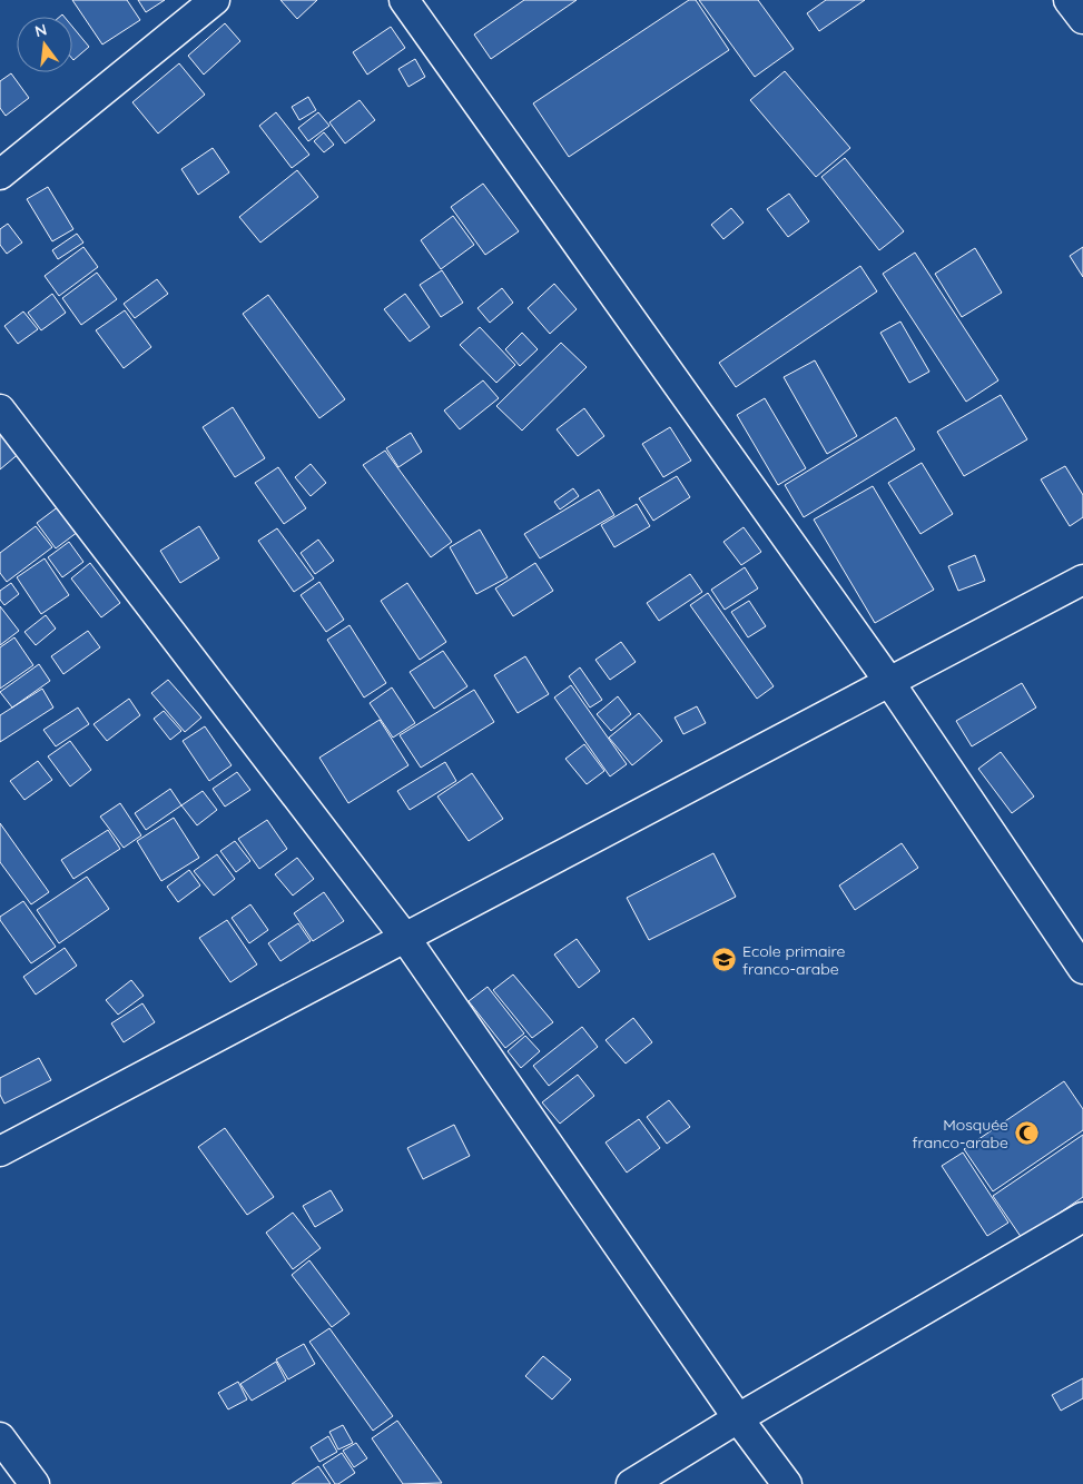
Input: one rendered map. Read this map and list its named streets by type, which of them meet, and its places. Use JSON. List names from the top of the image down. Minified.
{"places":{"school or university":["Ecole primaire franco-arabe"],"mosque":["Mosquée franco-arabe"]},"north":"top"}
